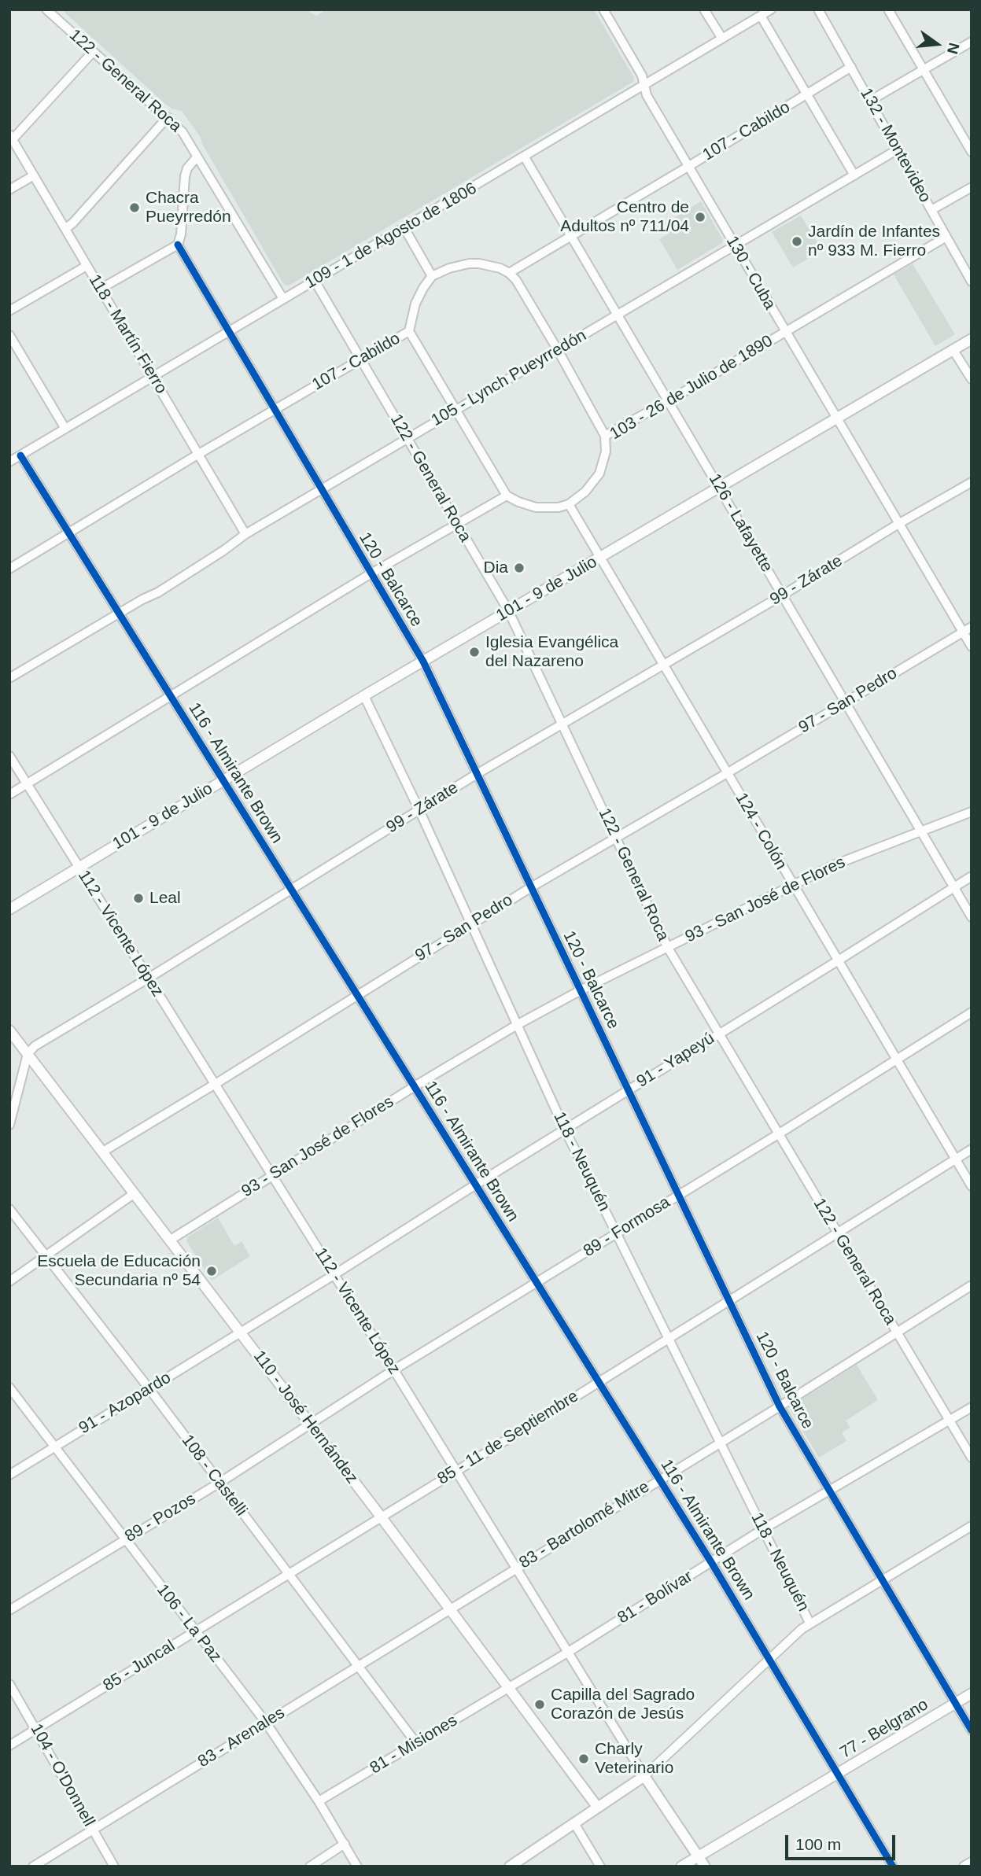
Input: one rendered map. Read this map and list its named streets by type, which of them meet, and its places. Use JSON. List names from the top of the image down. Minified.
{"streets":{"street":["122 - General Roca","107 - Cabildo","132 - Montevideo","109 - 1 de Agosto de 1806","130 - Cuba","118 - Martín Fierro","105 - Lynch Pueyrredón","103 - 26 de Julio de 1890","126 - Lafayette","120 - Balcarce","99 - Zárate","101 - 9 de Julio","97 - San Pedro","116 - Almirante Brown","124 - Colón","93 - San José de Flores","112 - Vicente López","91 - Yapeyú","118 - Neuquén","89 - Formosa","91 - Azopardo","110 - José Hernández","85 - 11 de Septiembre","108 - Castelli","89 - Pozos","83 - Bartolomé Mitre","81 - Bolívar","106 - La Paz","85 - Juncal","77 - Belgrano","83 - Arenales","81 - Misiones","104 - O'Donnell"]},"crossings":[["122 - General Roca","107 - Cabildo"],["122 - General Roca","109 - 1 de Agosto de 1806"],["122 - General Roca","105 - Lynch Pueyrredón"],["122 - General Roca","99 - Zárate"],["122 - General Roca","101 - 9 de Julio"],["122 - General Roca","97 - San Pedro"],["122 - General Roca","93 - San José de Flores"],["122 - General Roca","91 - Yapeyú"],["122 - General Roca","89 - Formosa"],["122 - General Roca","85 - 11 de Septiembre"],["122 - General Roca","83 - Bartolomé Mitre"],["122 - General Roca","81 - Bolívar"],["107 - Cabildo","132 - Montevideo"],["107 - Cabildo","130 - Cuba"],["107 - Cabildo","118 - Martín Fierro"],["107 - Cabildo","105 - Lynch Pueyrredón"],["107 - Cabildo","126 - Lafayette"],["107 - Cabildo","120 - Balcarce"],["107 - Cabildo","116 - Almirante Brown"],["132 - Montevideo","105 - Lynch Pueyrredón"],["132 - Montevideo","103 - 26 de Julio de 1890"],["109 - 1 de Agosto de 1806","130 - Cuba"],["109 - 1 de Agosto de 1806","118 - Martín Fierro"],["109 - 1 de Agosto de 1806","126 - Lafayette"],["109 - 1 de Agosto de 1806","120 - Balcarce"],["109 - 1 de Agosto de 1806","116 - Almirante Brown"],["130 - Cuba","105 - Lynch Pueyrredón"],["130 - Cuba","103 - 26 de Julio de 1890"],["130 - Cuba","99 - Zárate"],["130 - Cuba","101 - 9 de Julio"],["130 - Cuba","97 - San Pedro"],["118 - Martín Fierro","105 - Lynch Pueyrredón"],["105 - Lynch Pueyrredón","103 - 26 de Julio de 1890"],["105 - Lynch Pueyrredón","126 - Lafayette"],["105 - Lynch Pueyrredón","120 - Balcarce"],["105 - Lynch Pueyrredón","116 - Almirante Brown"],["105 - Lynch Pueyrredón","124 - Colón"],["103 - 26 de Julio de 1890","126 - Lafayette"],["103 - 26 de Julio de 1890","124 - Colón"],["126 - Lafayette","99 - Zárate"],["126 - Lafayette","101 - 9 de Julio"],["126 - Lafayette","97 - San Pedro"],["126 - Lafayette","93 - San José de Flores"],["126 - Lafayette","91 - Yapeyú"],["120 - Balcarce","99 - Zárate"],["120 - Balcarce","101 - 9 de Julio"],["120 - Balcarce","97 - San Pedro"],["120 - Balcarce","93 - San José de Flores"],["120 - Balcarce","91 - Yapeyú"],["120 - Balcarce","89 - Formosa"],["120 - Balcarce","85 - 11 de Septiembre"],["120 - Balcarce","83 - Bartolomé Mitre"],["120 - Balcarce","81 - Bolívar"],["120 - Balcarce","77 - Belgrano"],["99 - Zárate","116 - Almirante Brown"],["99 - Zárate","124 - Colón"],["99 - Zárate","112 - Vicente López"],["99 - Zárate","118 - Neuquén"],["99 - Zárate","110 - José Hernández"],["101 - 9 de Julio","116 - Almirante Brown"],["101 - 9 de Julio","124 - Colón"],["101 - 9 de Julio","112 - Vicente López"],["101 - 9 de Julio","118 - Neuquén"],["97 - San Pedro","116 - Almirante Brown"],["97 - San Pedro","124 - Colón"],["97 - San Pedro","112 - Vicente López"],["97 - San Pedro","118 - Neuquén"],["97 - San Pedro","110 - José Hernández"],["116 - Almirante Brown","93 - San José de Flores"],["116 - Almirante Brown","91 - Yapeyú"],["116 - Almirante Brown","89 - Formosa"],["116 - Almirante Brown","85 - 11 de Septiembre"],["116 - Almirante Brown","83 - Bartolomé Mitre"],["116 - Almirante Brown","81 - Bolívar"],["116 - Almirante Brown","77 - Belgrano"],["124 - Colón","93 - San José de Flores"],["124 - Colón","91 - Yapeyú"],["124 - Colón","89 - Formosa"],["124 - Colón","85 - 11 de Septiembre"],["93 - San José de Flores","112 - Vicente López"],["93 - San José de Flores","118 - Neuquén"],["93 - San José de Flores","110 - José Hernández"],["112 - Vicente López","91 - Yapeyú"],["112 - Vicente López","89 - Formosa"],["112 - Vicente López","85 - 11 de Septiembre"],["112 - Vicente López","83 - Bartolomé Mitre"],["112 - Vicente López","81 - Bolívar"],["112 - Vicente López","77 - Belgrano"],["91 - Yapeyú","118 - Neuquén"],["91 - Yapeyú","91 - Azopardo"],["91 - Yapeyú","110 - José Hernández"],["118 - Neuquén","89 - Formosa"],["118 - Neuquén","85 - 11 de Septiembre"],["118 - Neuquén","83 - Bartolomé Mitre"],["118 - Neuquén","81 - Bolívar"],["89 - Formosa","110 - José Hernández"],["89 - Formosa","89 - Pozos"],["91 - Azopardo","110 - José Hernández"],["91 - Azopardo","108 - Castelli"],["91 - Azopardo","106 - La Paz"],["110 - José Hernández","85 - 11 de Septiembre"],["110 - José Hernández","89 - Pozos"],["110 - José Hernández","83 - Bartolomé Mitre"],["110 - José Hernández","81 - Bolívar"],["110 - José Hernández","85 - Juncal"],["110 - José Hernández","83 - Arenales"],["110 - José Hernández","81 - Misiones"],["85 - 11 de Septiembre","85 - Juncal"],["108 - Castelli","89 - Pozos"],["108 - Castelli","85 - Juncal"],["108 - Castelli","83 - Arenales"],["108 - Castelli","81 - Misiones"],["89 - Pozos","106 - La Paz"],["83 - Bartolomé Mitre","83 - Arenales"],["81 - Bolívar","81 - Misiones"],["106 - La Paz","85 - Juncal"],["106 - La Paz","83 - Arenales"],["106 - La Paz","81 - Misiones"],["85 - Juncal","104 - O'Donnell"],["83 - Arenales","104 - O'Donnell"]],"places":["Chacra Pueyrredón","Centro de Adultos nº 711/04","Jardín de Infantes nº 933 M. Fierro","Dia","Iglesia Evangélica del Nazareno","Leal","Escuela de Educación Secundaria nº 54","Capilla del Sagrado Corazón de Jesús","Charly Veterinario"],"scale_bar":"100 m","north":"right"}
